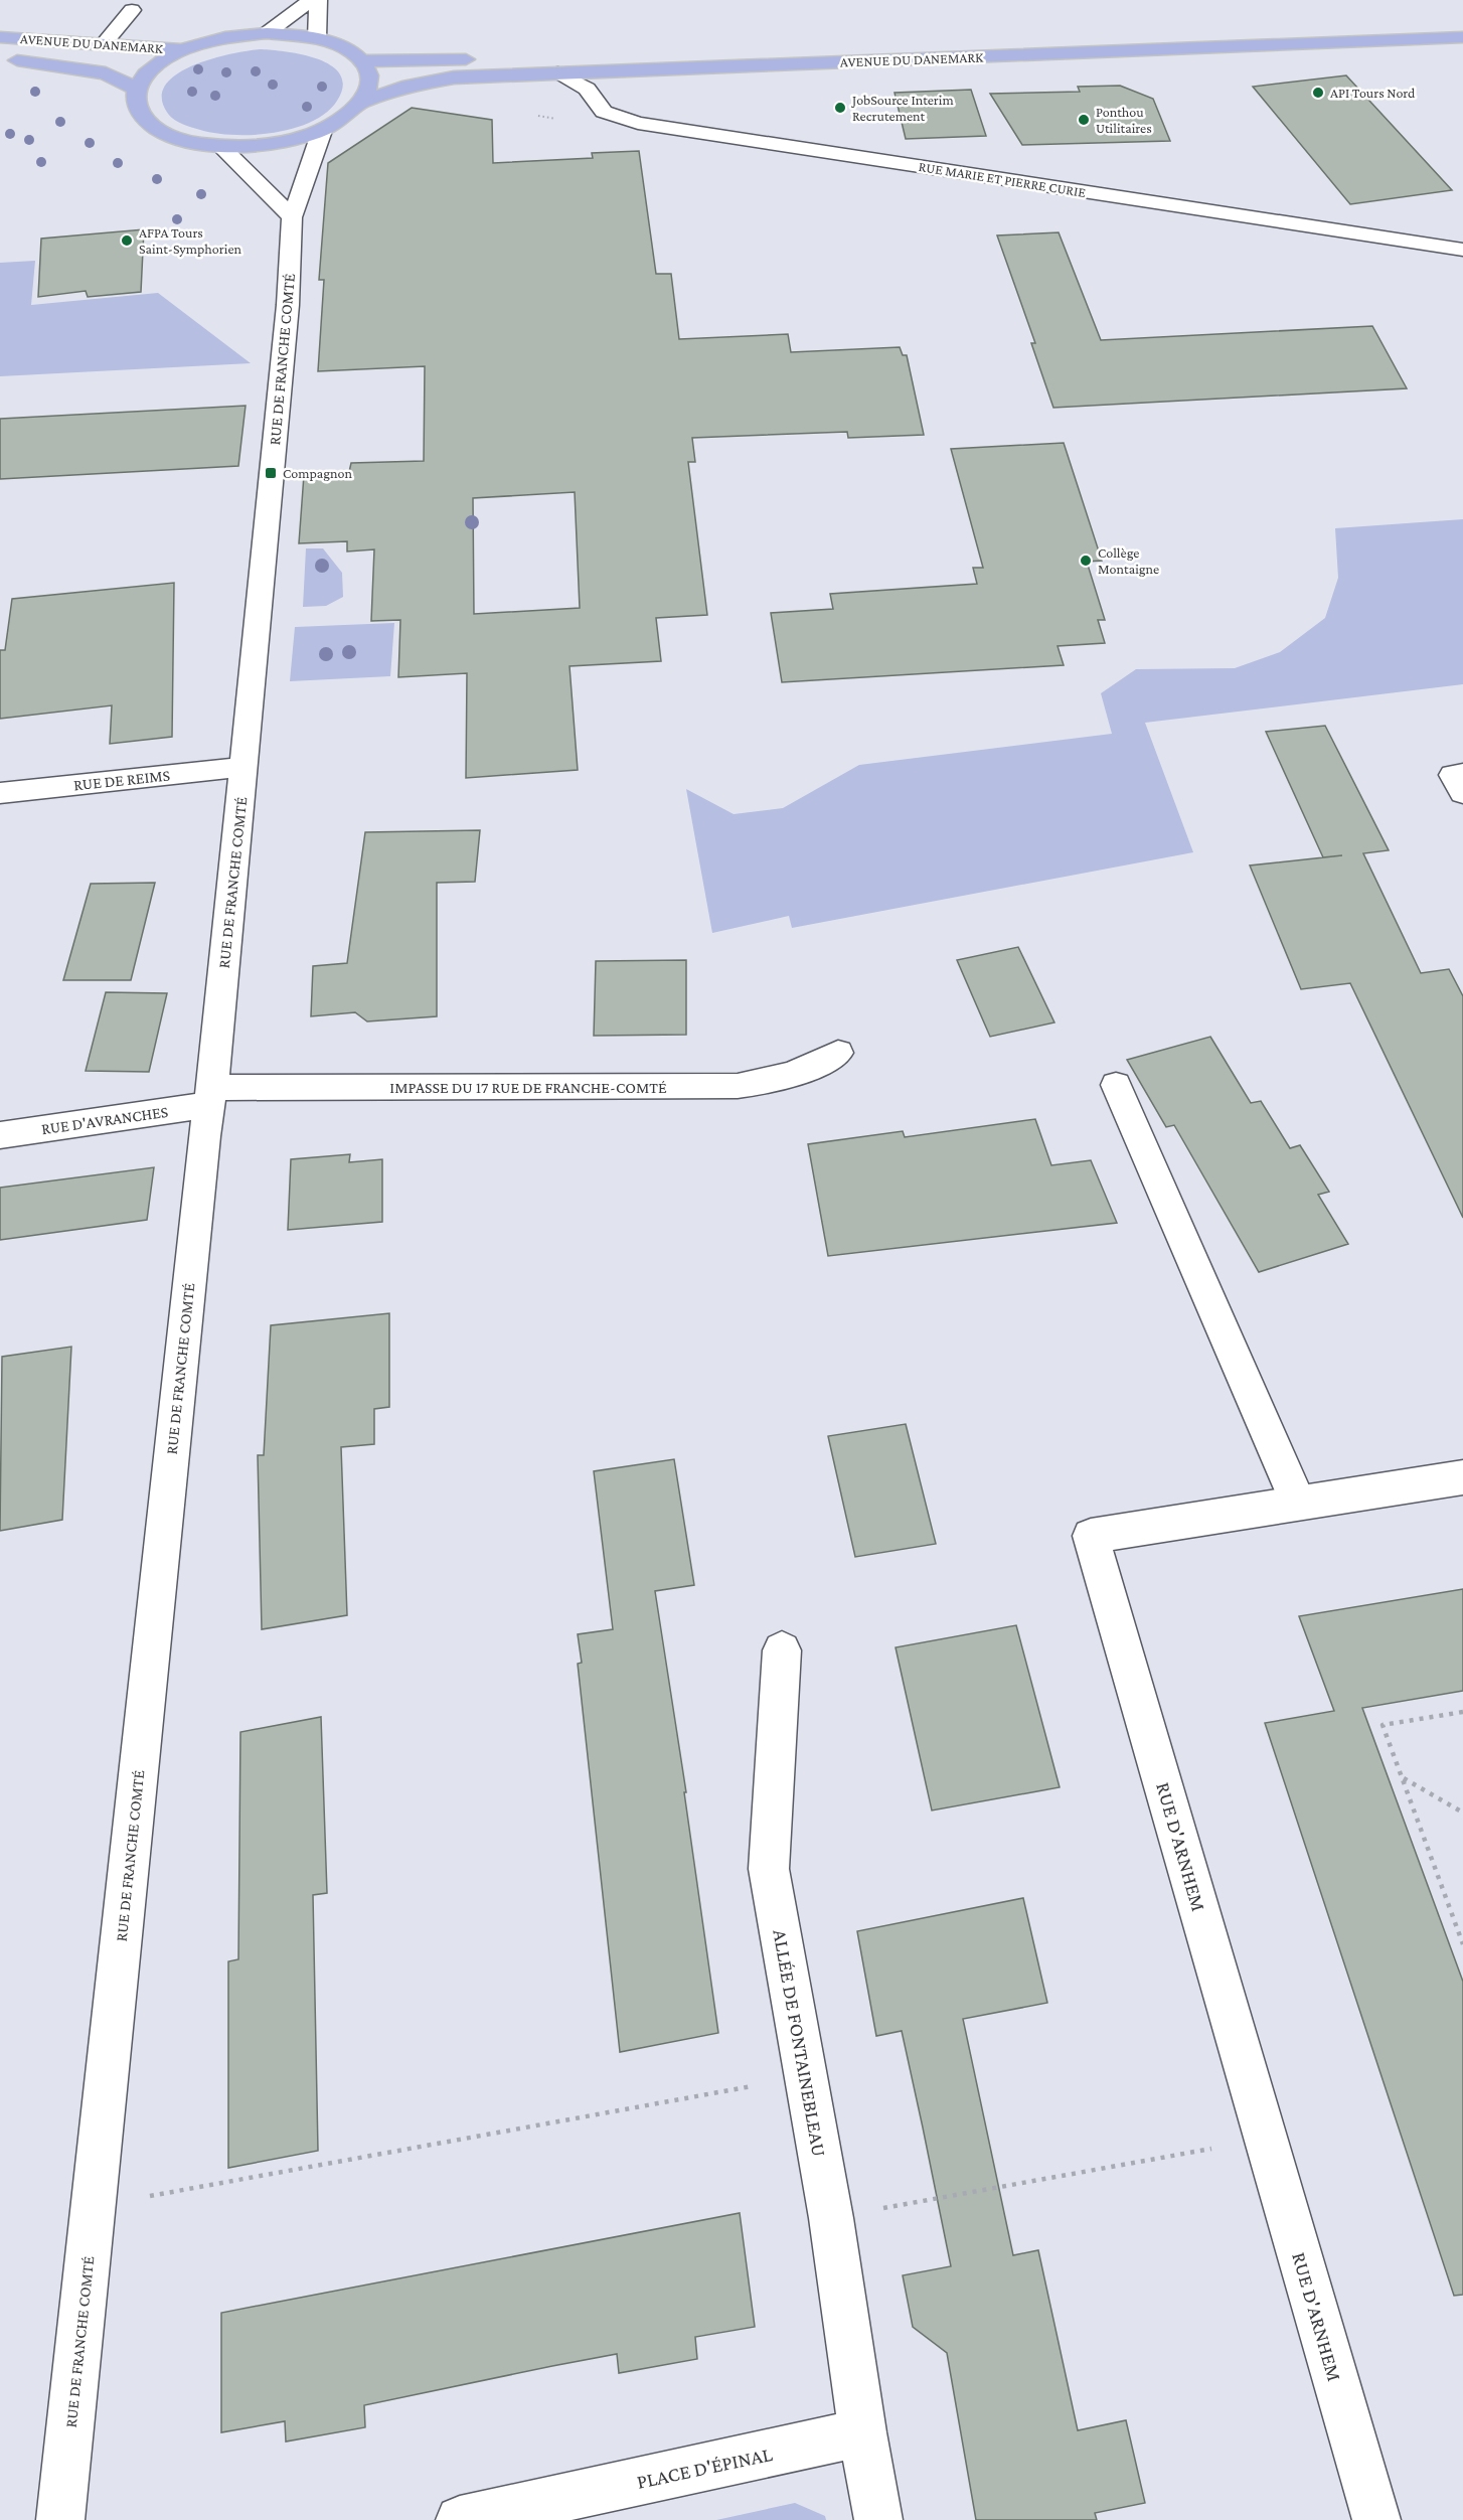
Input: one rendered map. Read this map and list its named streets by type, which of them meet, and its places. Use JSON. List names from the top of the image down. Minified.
{"streets":{"main road":["AVENUE DU DANEMARK"],"street":["RUE MARIE ET PIERRE CURIE","RUE DE FRANCHE COMTÉ","RUE DE REIMS","IMPASSE DU 17 RUE DE FRANCHE-COMTÉ","RUE D'AVRANCHES","RUE D'ARNHEM","ALLÉE DE FONTAINEBLEAU","PLACE D'ÉPINAL"]},"crossings":[["AVENUE DU DANEMARK","RUE MARIE ET PIERRE CURIE"],["RUE DE FRANCHE COMTÉ","RUE DE REIMS"],["RUE DE FRANCHE COMTÉ","IMPASSE DU 17 RUE DE FRANCHE-COMTÉ"],["RUE DE FRANCHE COMTÉ","RUE D'AVRANCHES"],["IMPASSE DU 17 RUE DE FRANCHE-COMTÉ","RUE D'AVRANCHES"],["ALLÉE DE FONTAINEBLEAU","PLACE D'ÉPINAL"]],"places":{"other":["API Tours Nord","JobSource Interim Recrutement","Ponthou Utilitaires","AFPA Tours Saint-Symphorien","Collège Montaigne"],"transit":["Compagnon"]}}
